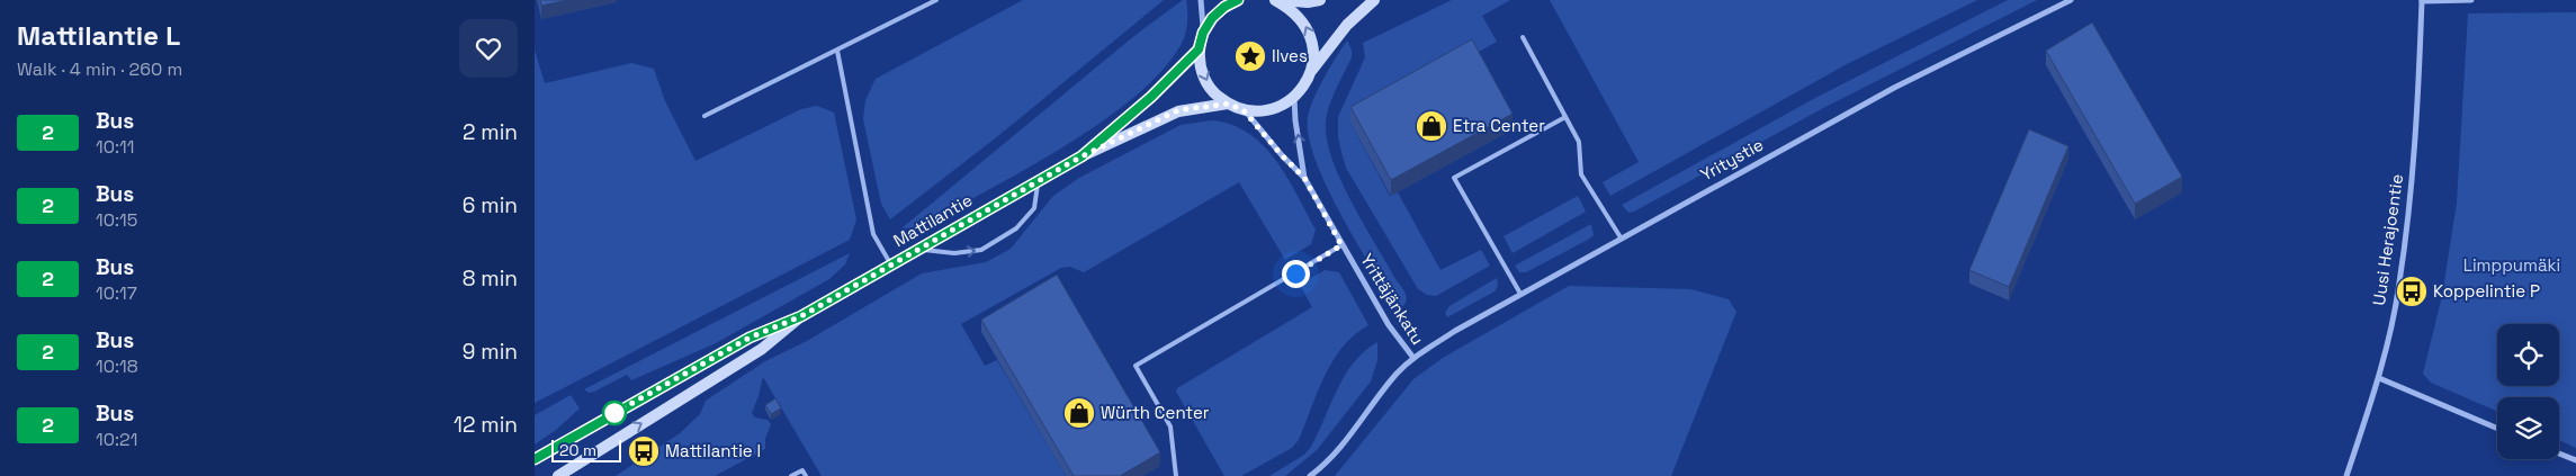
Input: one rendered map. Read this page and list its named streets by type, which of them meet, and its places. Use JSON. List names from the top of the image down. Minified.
{"streets":{"street":["Yritystie","Mattilantie","Uusi Herajoentie","Yrittäjänkatu"]},"crossings":[["Yritystie","Yrittäjänkatu"]],"parks":["Limppumäki"],"places":{"place":["Ilves"],"shop":["Etra Center","Würth Center"],"bus stop":["Koppelintie P","Mattilantie I"]},"lines":["bus line 2"],"scale_bar":"20 m","page":{"heading":["Mattilantie L","Walk · 4 min · 260 m"],"list":[{"mark":"2","name":"Bus","note":"10:11","value":"2 min"},{"mark":"2","name":"Bus","note":"10:15","value":"6 min"},{"mark":"2","name":"Bus","note":"10:17","value":"8 min"},{"mark":"2","name":"Bus","note":"10:18","value":"9 min"},{"mark":"2","name":"Bus","note":"10:21","value":"12 min"}],"scale":"20 m"}}
